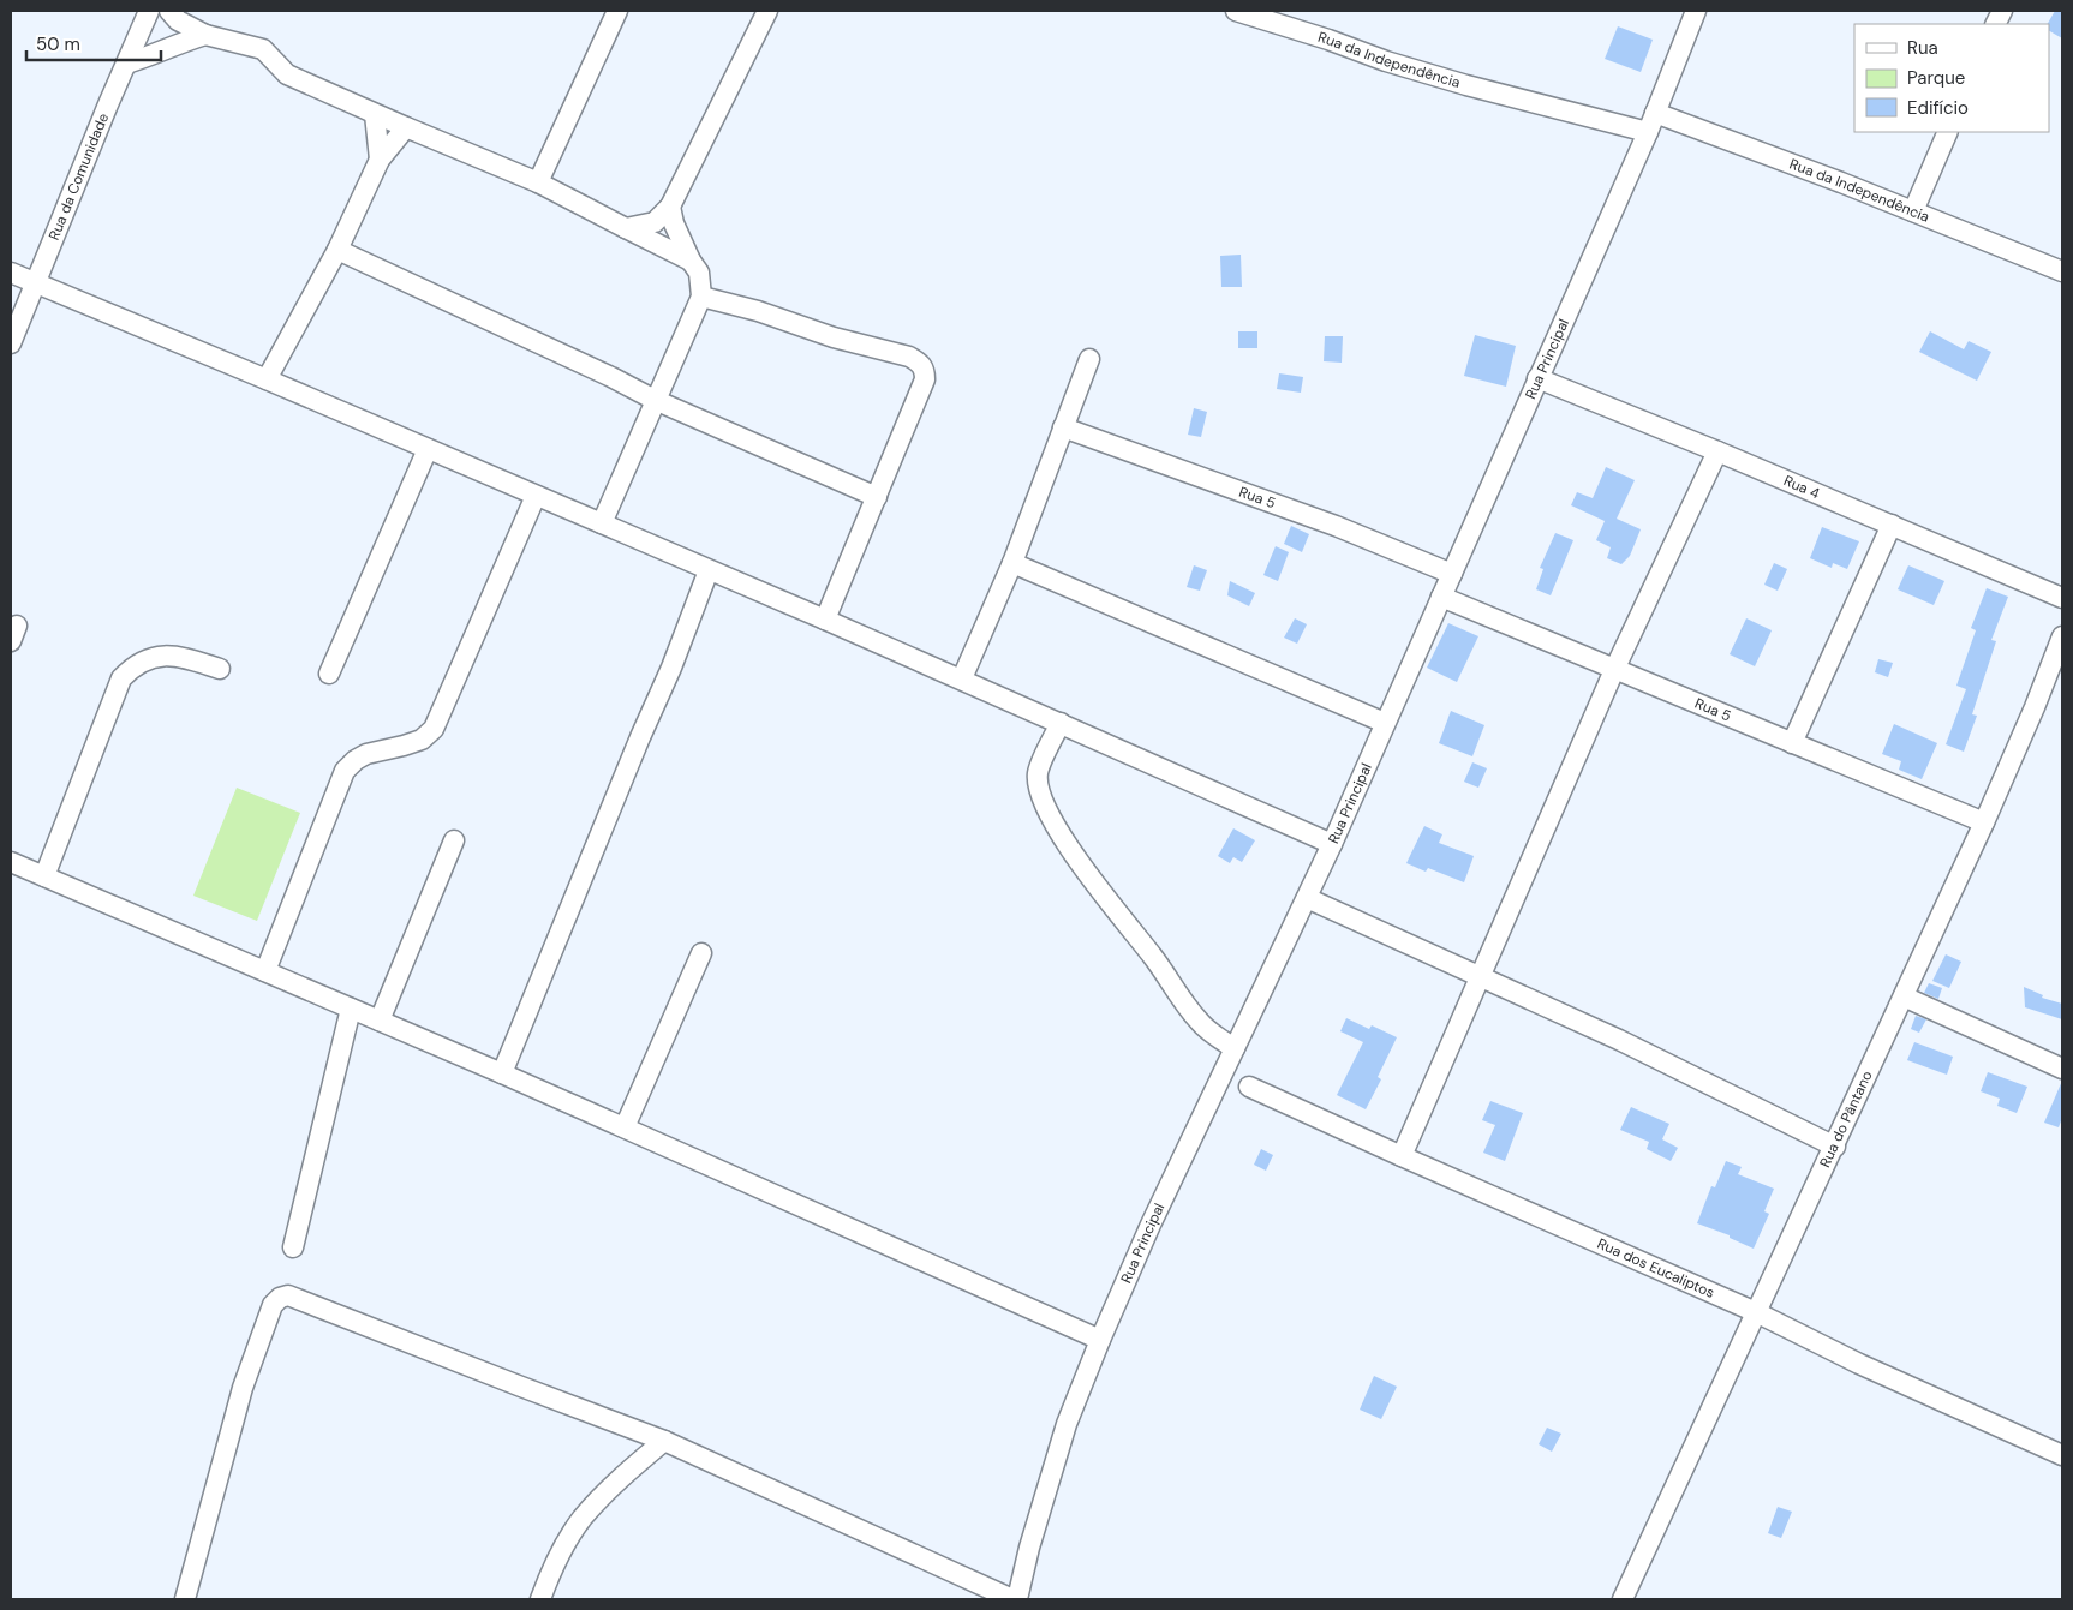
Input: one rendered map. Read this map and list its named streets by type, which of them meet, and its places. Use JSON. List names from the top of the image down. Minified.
{"streets":{"street":["Rua da Independência","Rua da Comunidade","Rua Principal","Rua 4","Rua 5","Rua do Pântano","Rua dos Eucaliptos"]},"crossings":[["Rua da Independência","Rua Principal"],["Rua Principal","Rua 4"],["Rua Principal","Rua 5"],["Rua 5","Rua do Pântano"],["Rua do Pântano","Rua dos Eucaliptos"]],"legend":["Rua","Parque","Edifício"],"scale_bar":"50 m"}
